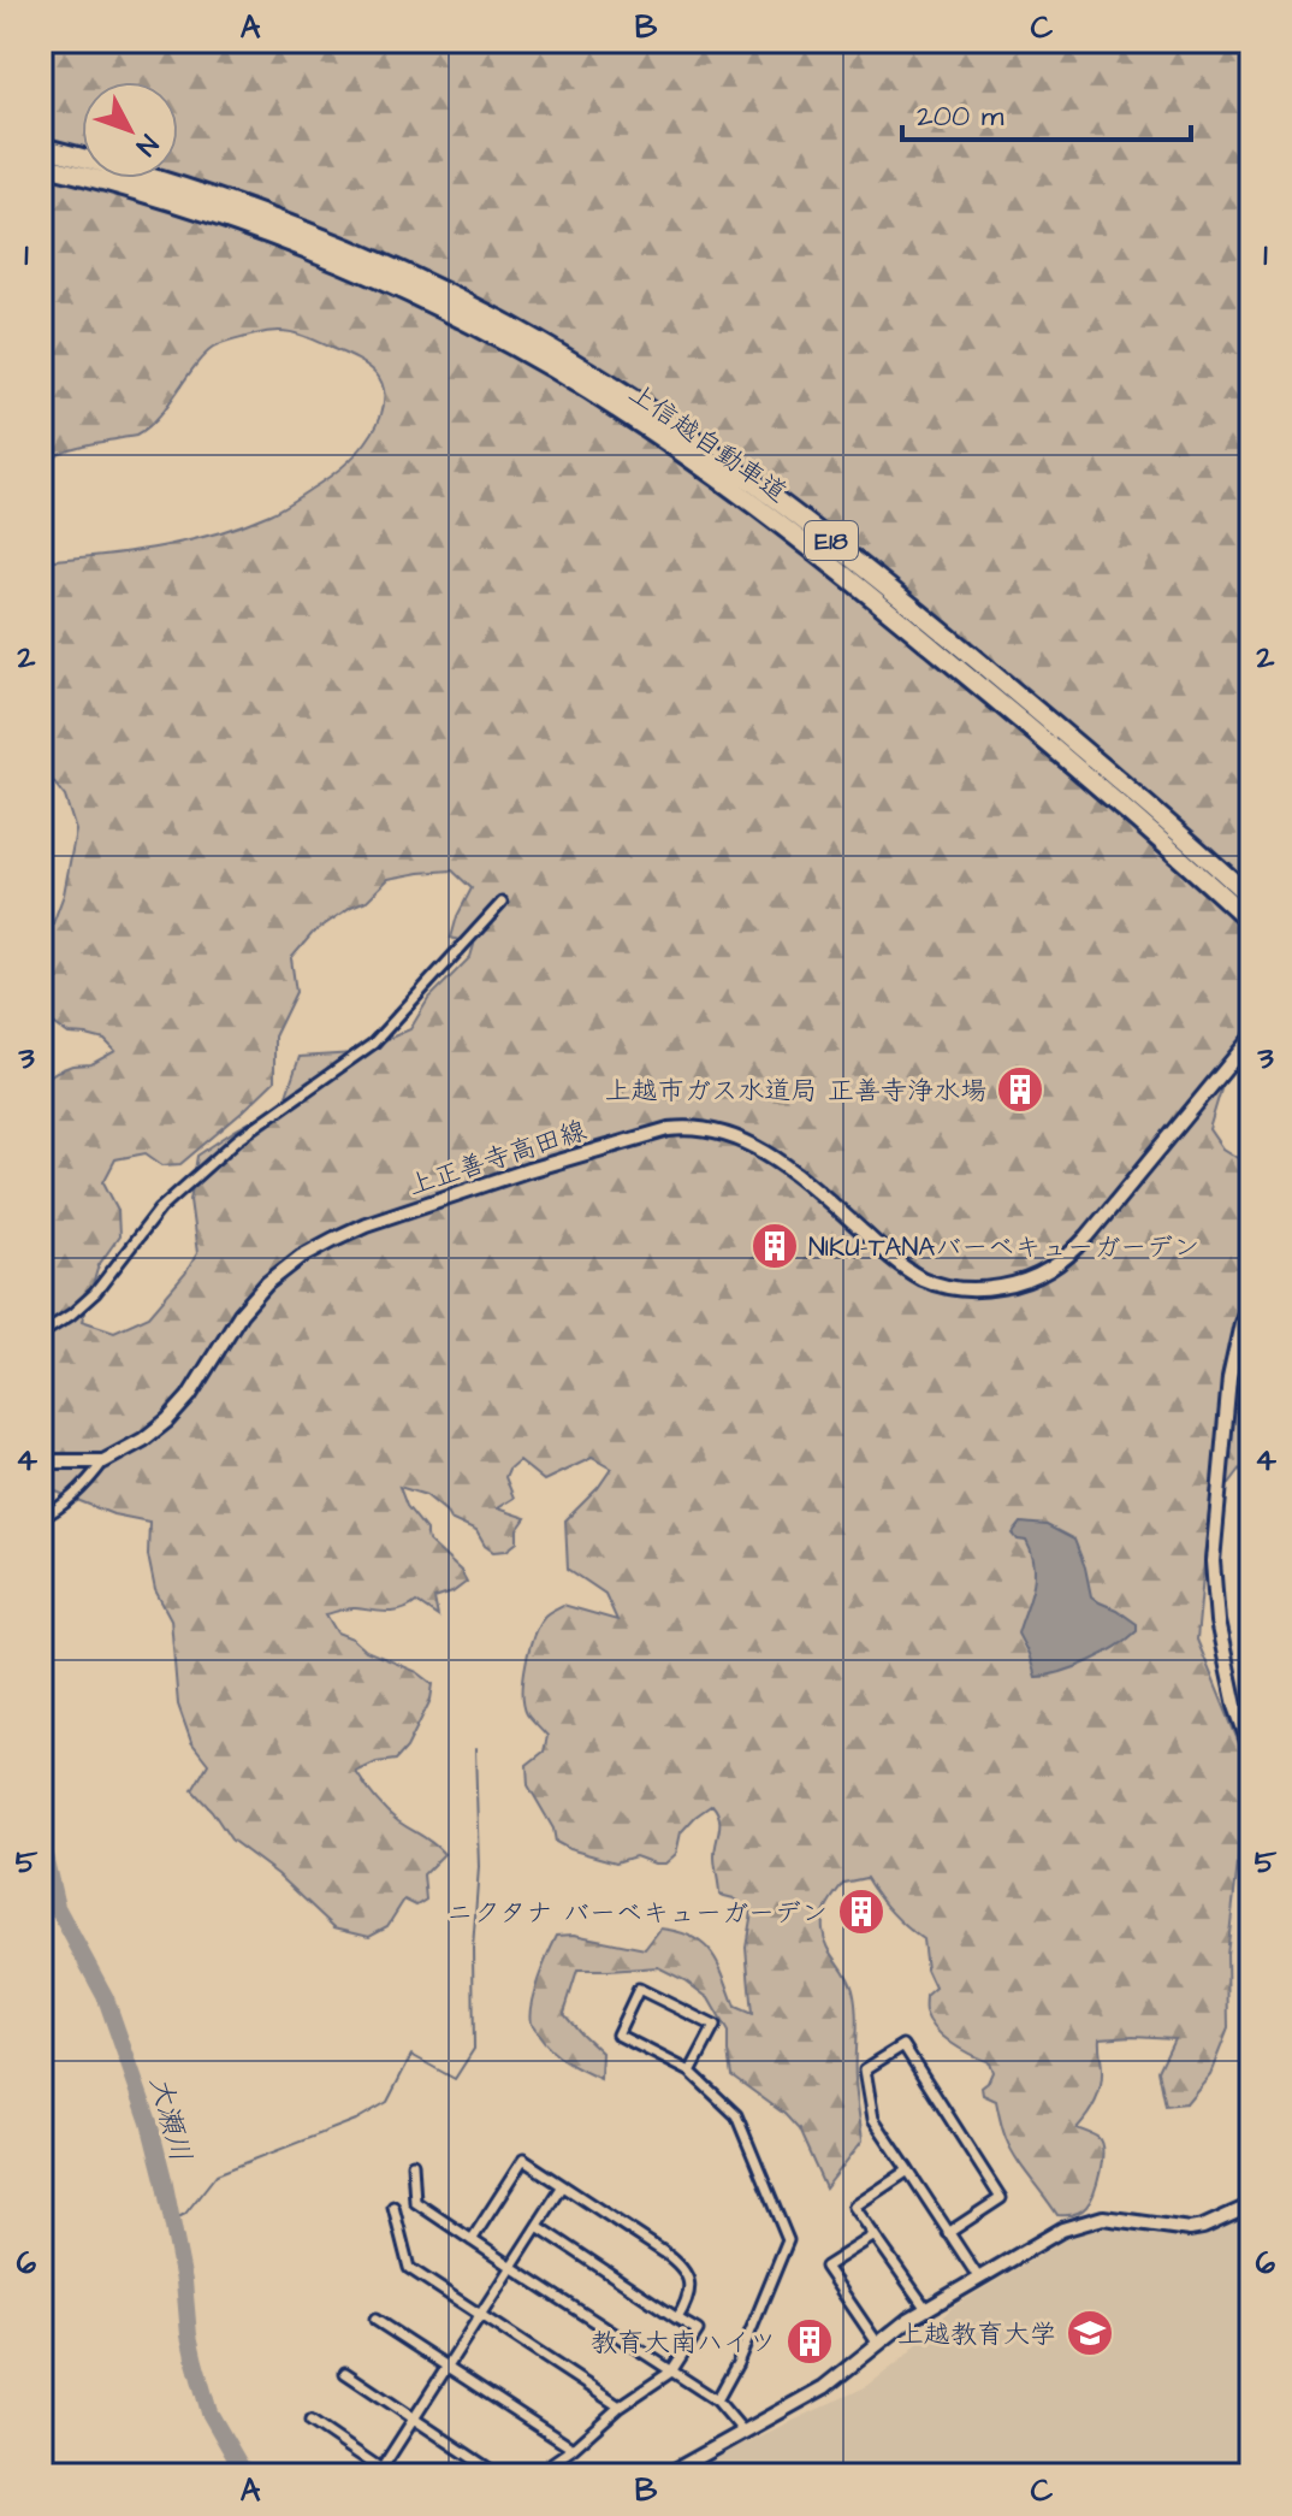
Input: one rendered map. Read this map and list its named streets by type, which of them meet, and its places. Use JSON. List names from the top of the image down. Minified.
{"streets":{"highway":["上信越自動車道","E18"],"main road":["上正善寺高田線"]},"water":["大瀬川"],"places":{"building":["上越市ガス水道局 正善寺浄水場","NIKU-TANAバーベキューガーデン","ニクタナ バーベキューガーデン","教育大南ハイツ"],"school or university":["上越教育大学"]},"scale_bar":"200 m","north":"bottom right","grid":{"columns":["A","B","C"],"rows":["1","2","3","4","5","6"]}}
